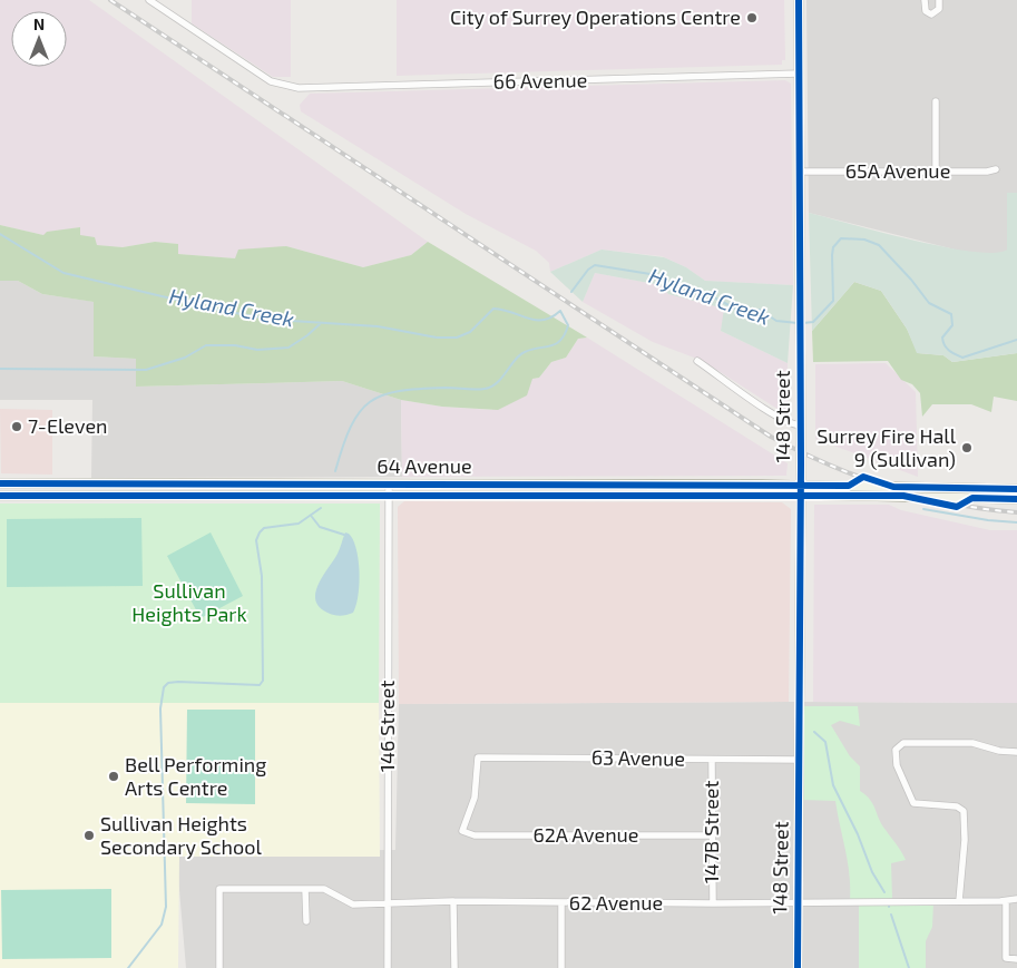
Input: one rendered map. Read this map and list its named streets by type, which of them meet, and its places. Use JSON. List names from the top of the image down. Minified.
{"streets":{"main road":["148 Street","64 Avenue"],"street":["66 Avenue","65A Avenue","146 Street","63 Avenue","147B Street","62A Avenue","62 Avenue"]},"crossings":[["66 Avenue","148 Street"],["65A Avenue","148 Street"],["148 Street","64 Avenue"],["148 Street","63 Avenue"],["148 Street","62 Avenue"],["64 Avenue","146 Street"],["146 Street","62 Avenue"],["63 Avenue","147B Street"],["63 Avenue","62A Avenue"],["147B Street","62A Avenue"],["147B Street","62 Avenue"]],"water":["Hyland Creek"],"parks":["Sullivan Heights Park"],"places":["City of Surrey Operations Centre","7-Eleven","Surrey Fire Hall 9 (Sullivan)","Bell Performing Arts Centre","Sullivan Heights Secondary School"],"north":"top"}
